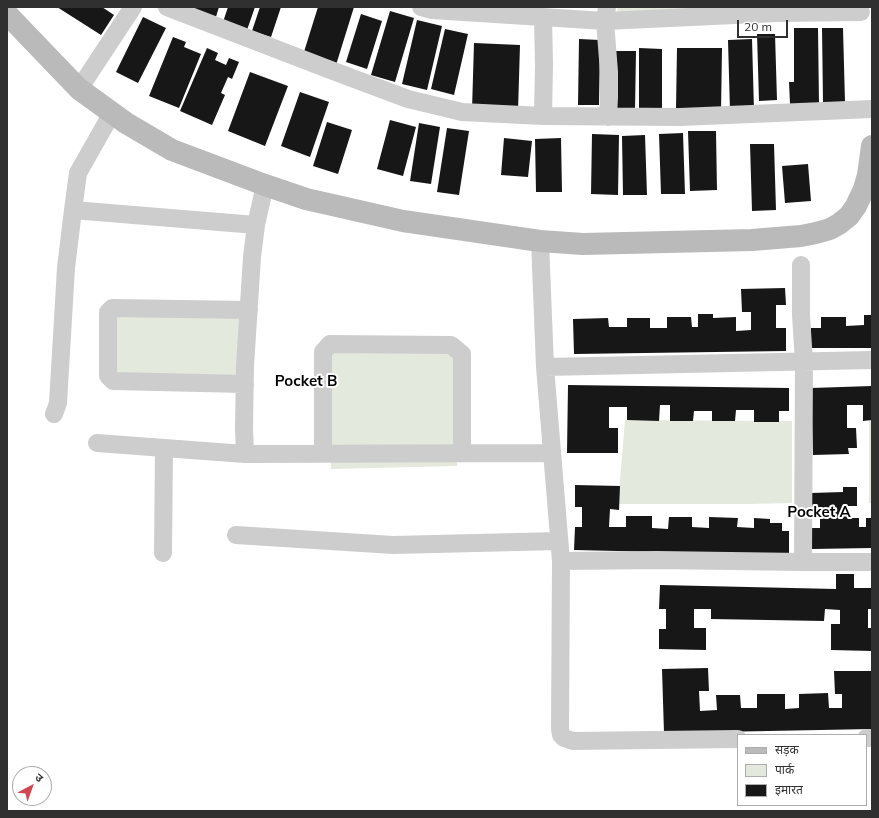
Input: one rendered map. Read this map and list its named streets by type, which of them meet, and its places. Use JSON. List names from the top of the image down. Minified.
{"districts":["Pocket B","Pocket A"],"legend":["सड़क","पार्क","इमारत"],"scale_bar":"20 m","north":"top right"}
